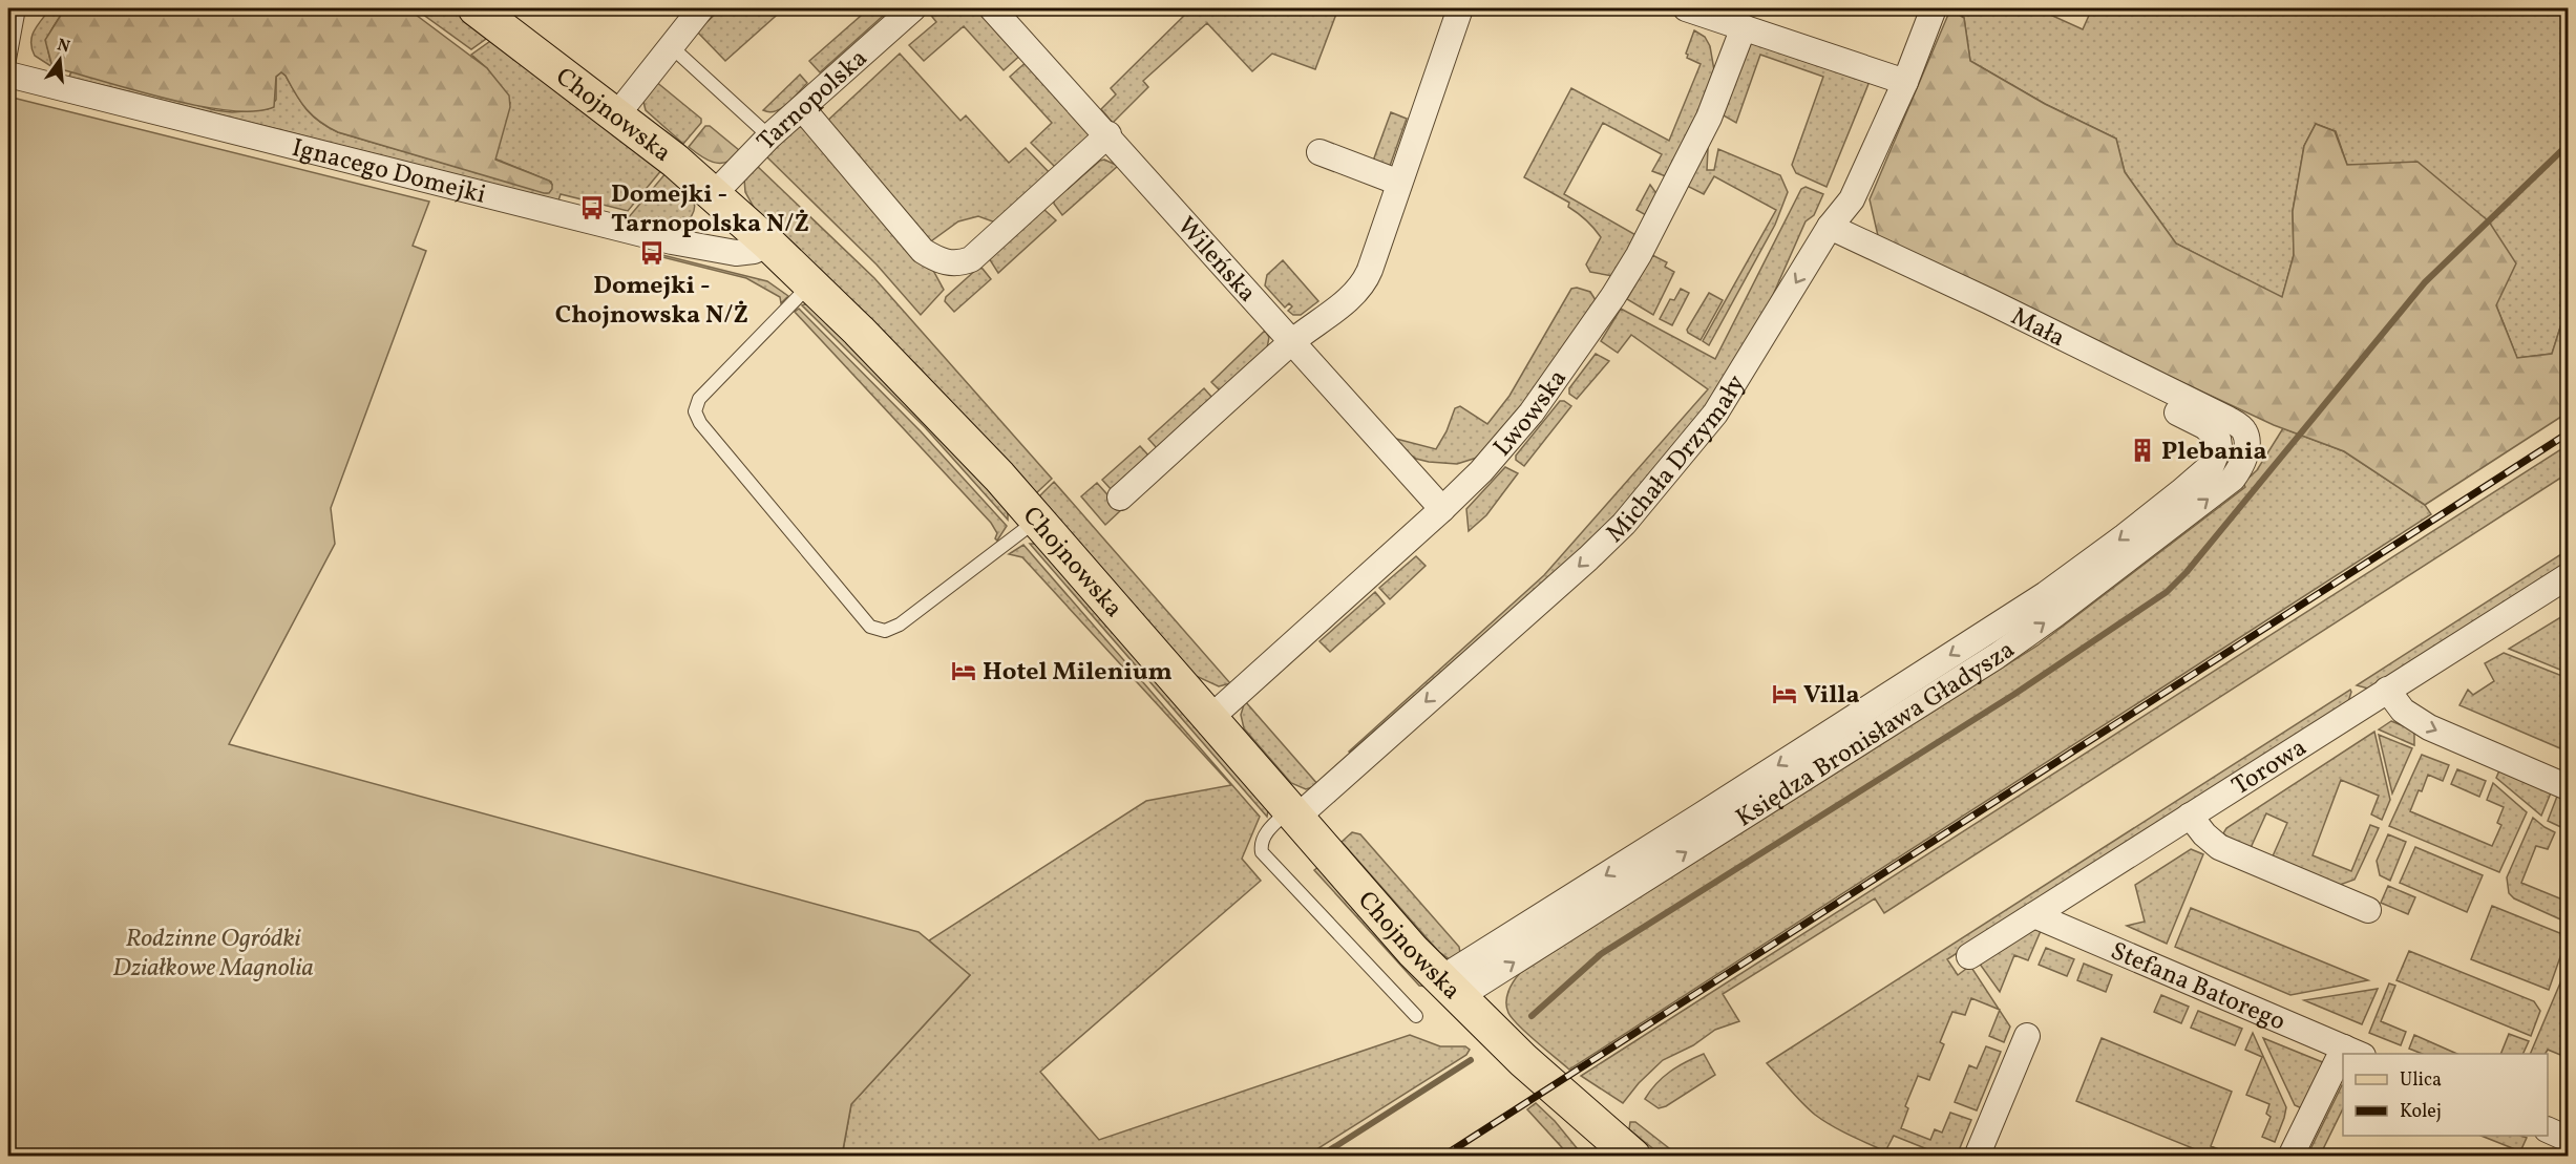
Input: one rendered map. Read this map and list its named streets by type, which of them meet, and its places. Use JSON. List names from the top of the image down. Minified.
{"streets":{"main road":["Chojnowska"],"street":["Tarnopolska","Ignacego Domejki","Wileńska","Mała","Lwowska","Michała Drzymały","Księdza Bronisława Gładysza","Torowa","Stefana Batorego"]},"crossings":[["Tarnopolska","Chojnowska"],["Chojnowska","Ignacego Domejki"],["Chojnowska","Lwowska"],["Chojnowska","Michała Drzymały"],["Chojnowska","Księdza Bronisława Gładysza"],["Wileńska","Lwowska"],["Mała","Michała Drzymały"],["Mała","Księdza Bronisława Gładysza"],["Torowa","Stefana Batorego"]],"one_way":["Michała Drzymały"],"parks":["Rodzinne Ogródki Działkowe Magnolia"],"places":{"bus stop":["Domejki - Tarnopolska N/Ż","Domejki - Chojnowska N/Ż"],"building":["Plebania"],"hotel":["Hotel Milenium","Villa"]},"legend":["Ulica","Kolej"],"north":"top"}
